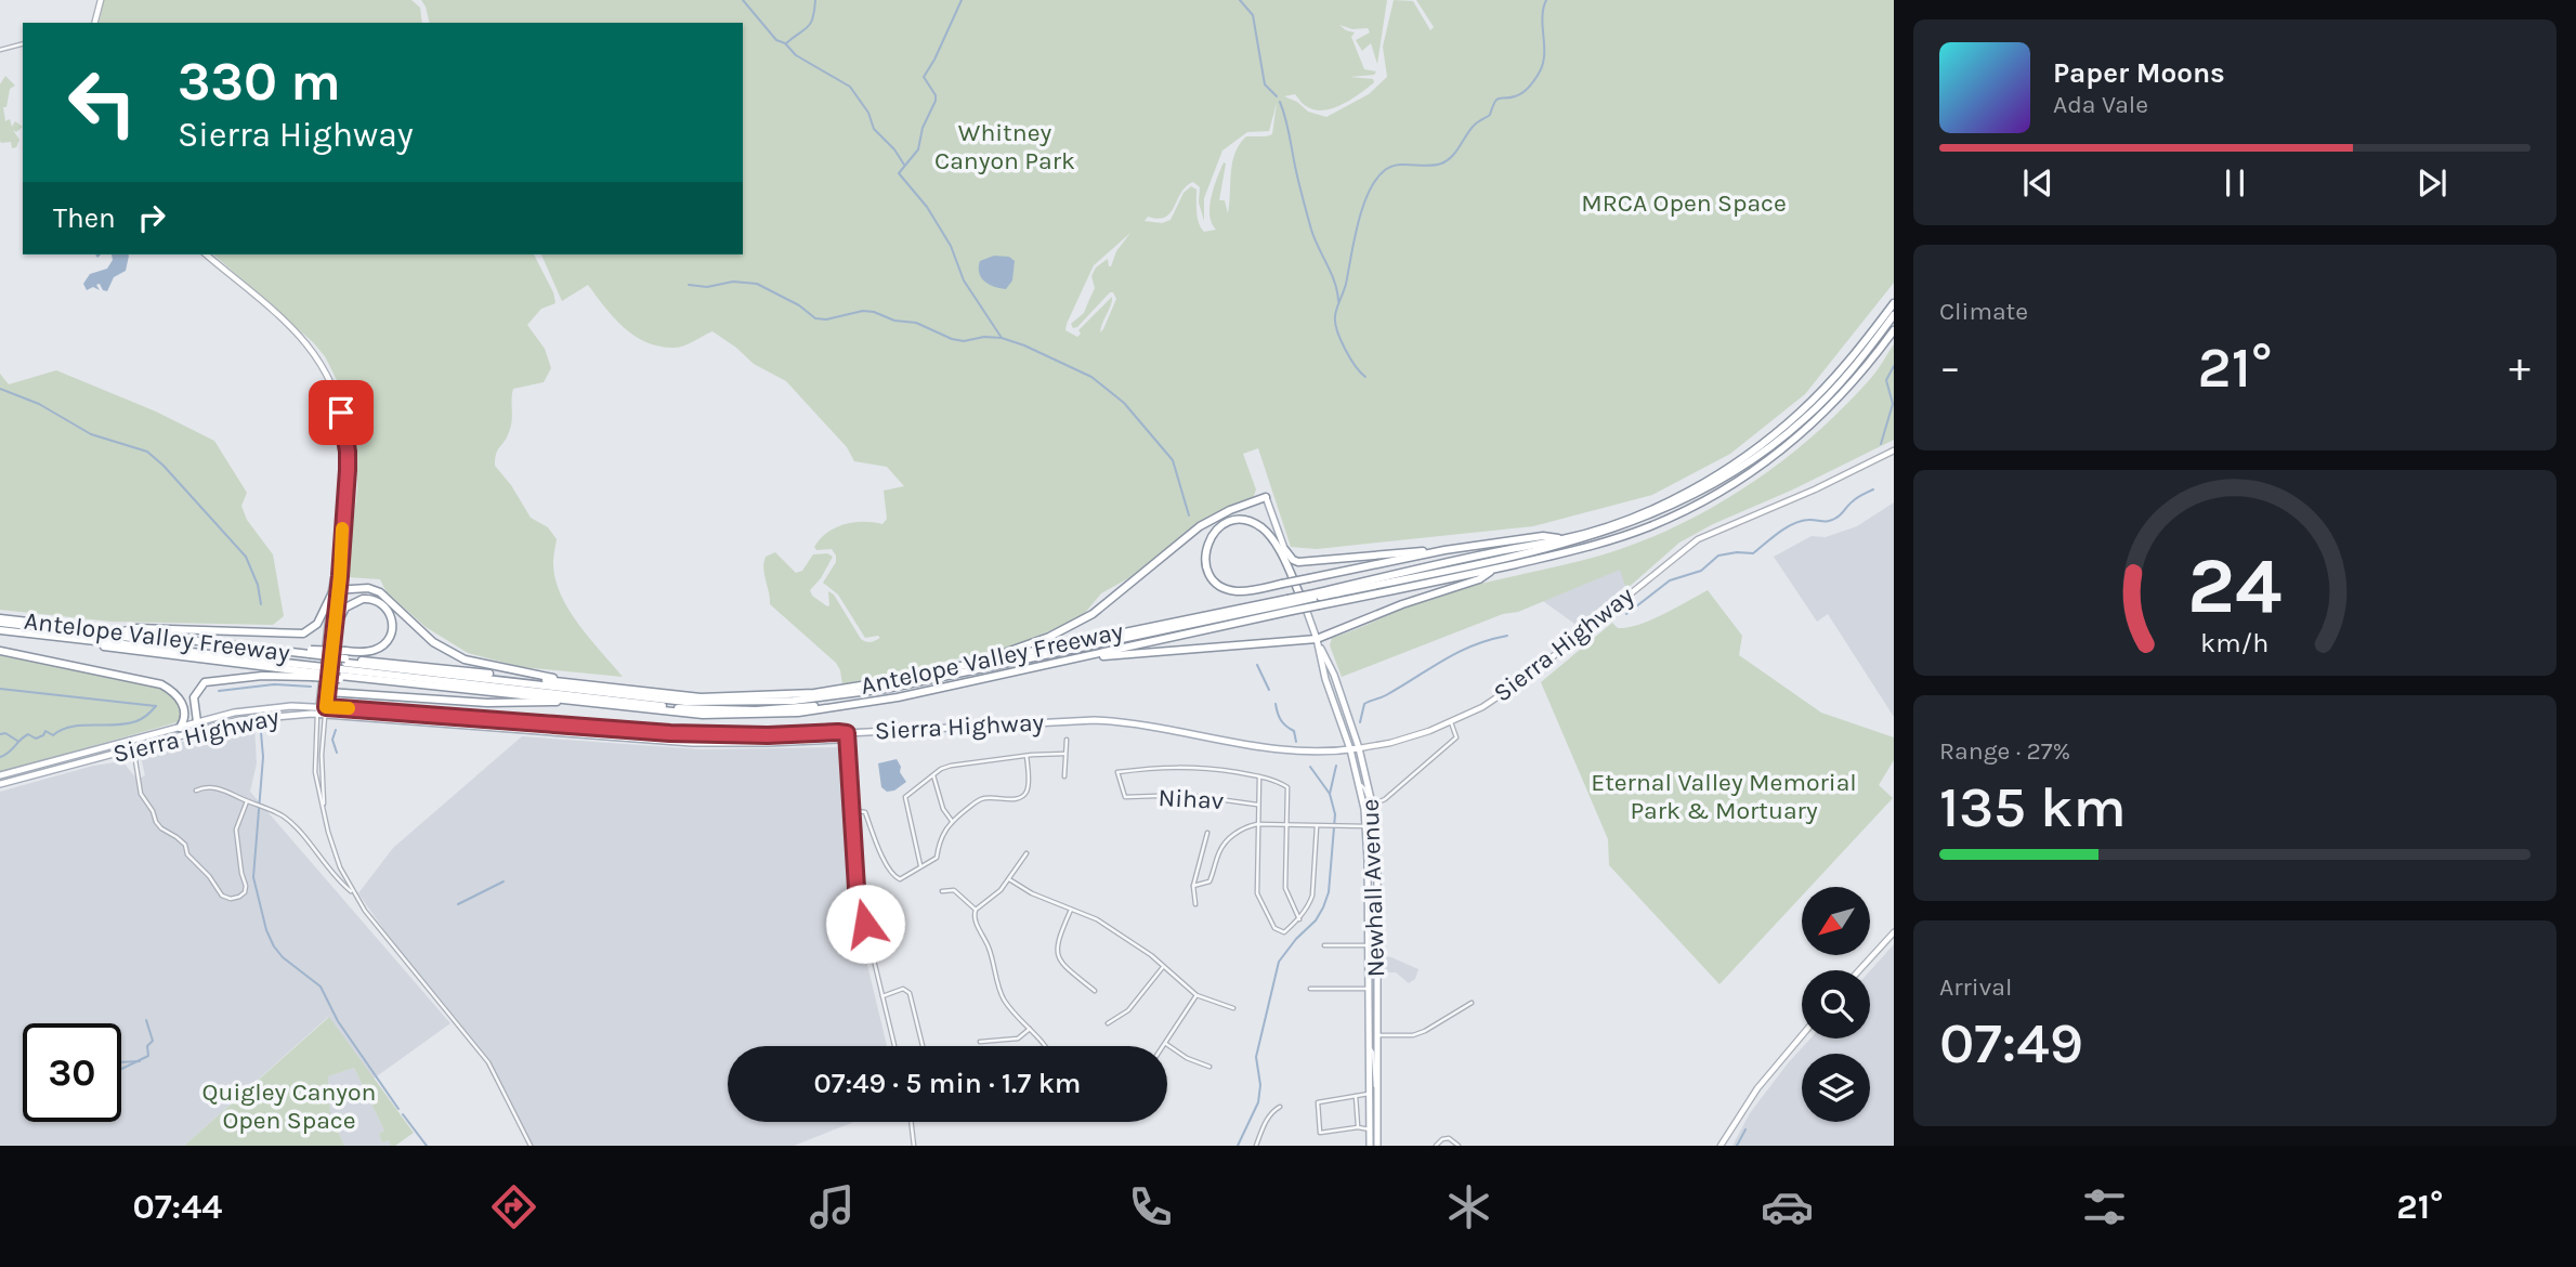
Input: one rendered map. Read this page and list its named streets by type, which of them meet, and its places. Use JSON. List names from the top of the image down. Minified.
{"streets":{"highway":["Antelope Valley Freeway"],"main road":["Sierra Highway","Newhall Avenue"],"street":["Nihav"]},"crossings":[["Sierra Highway","Newhall Avenue"]],"parks":["Whitney Canyon Park","MRCA Open Space","Eternal Valley Memorial Park & Mortuary","Quigley Canyon Open Space"],"north":"bottom left","page":{"turn":["330 m","Sierra Highway"],"song":["Paper Moons","Ada Vale"],"then":"Then","tile":["Climate",["Range · 27%","135 km"],["Arrival","07:49"]],"heat":["−","21°","+"],"limit":"30","trip":"07:49 · 5 min · 1.7 km","tabs":["07:44","21°"],"gauge":["24","km/h"]}}
